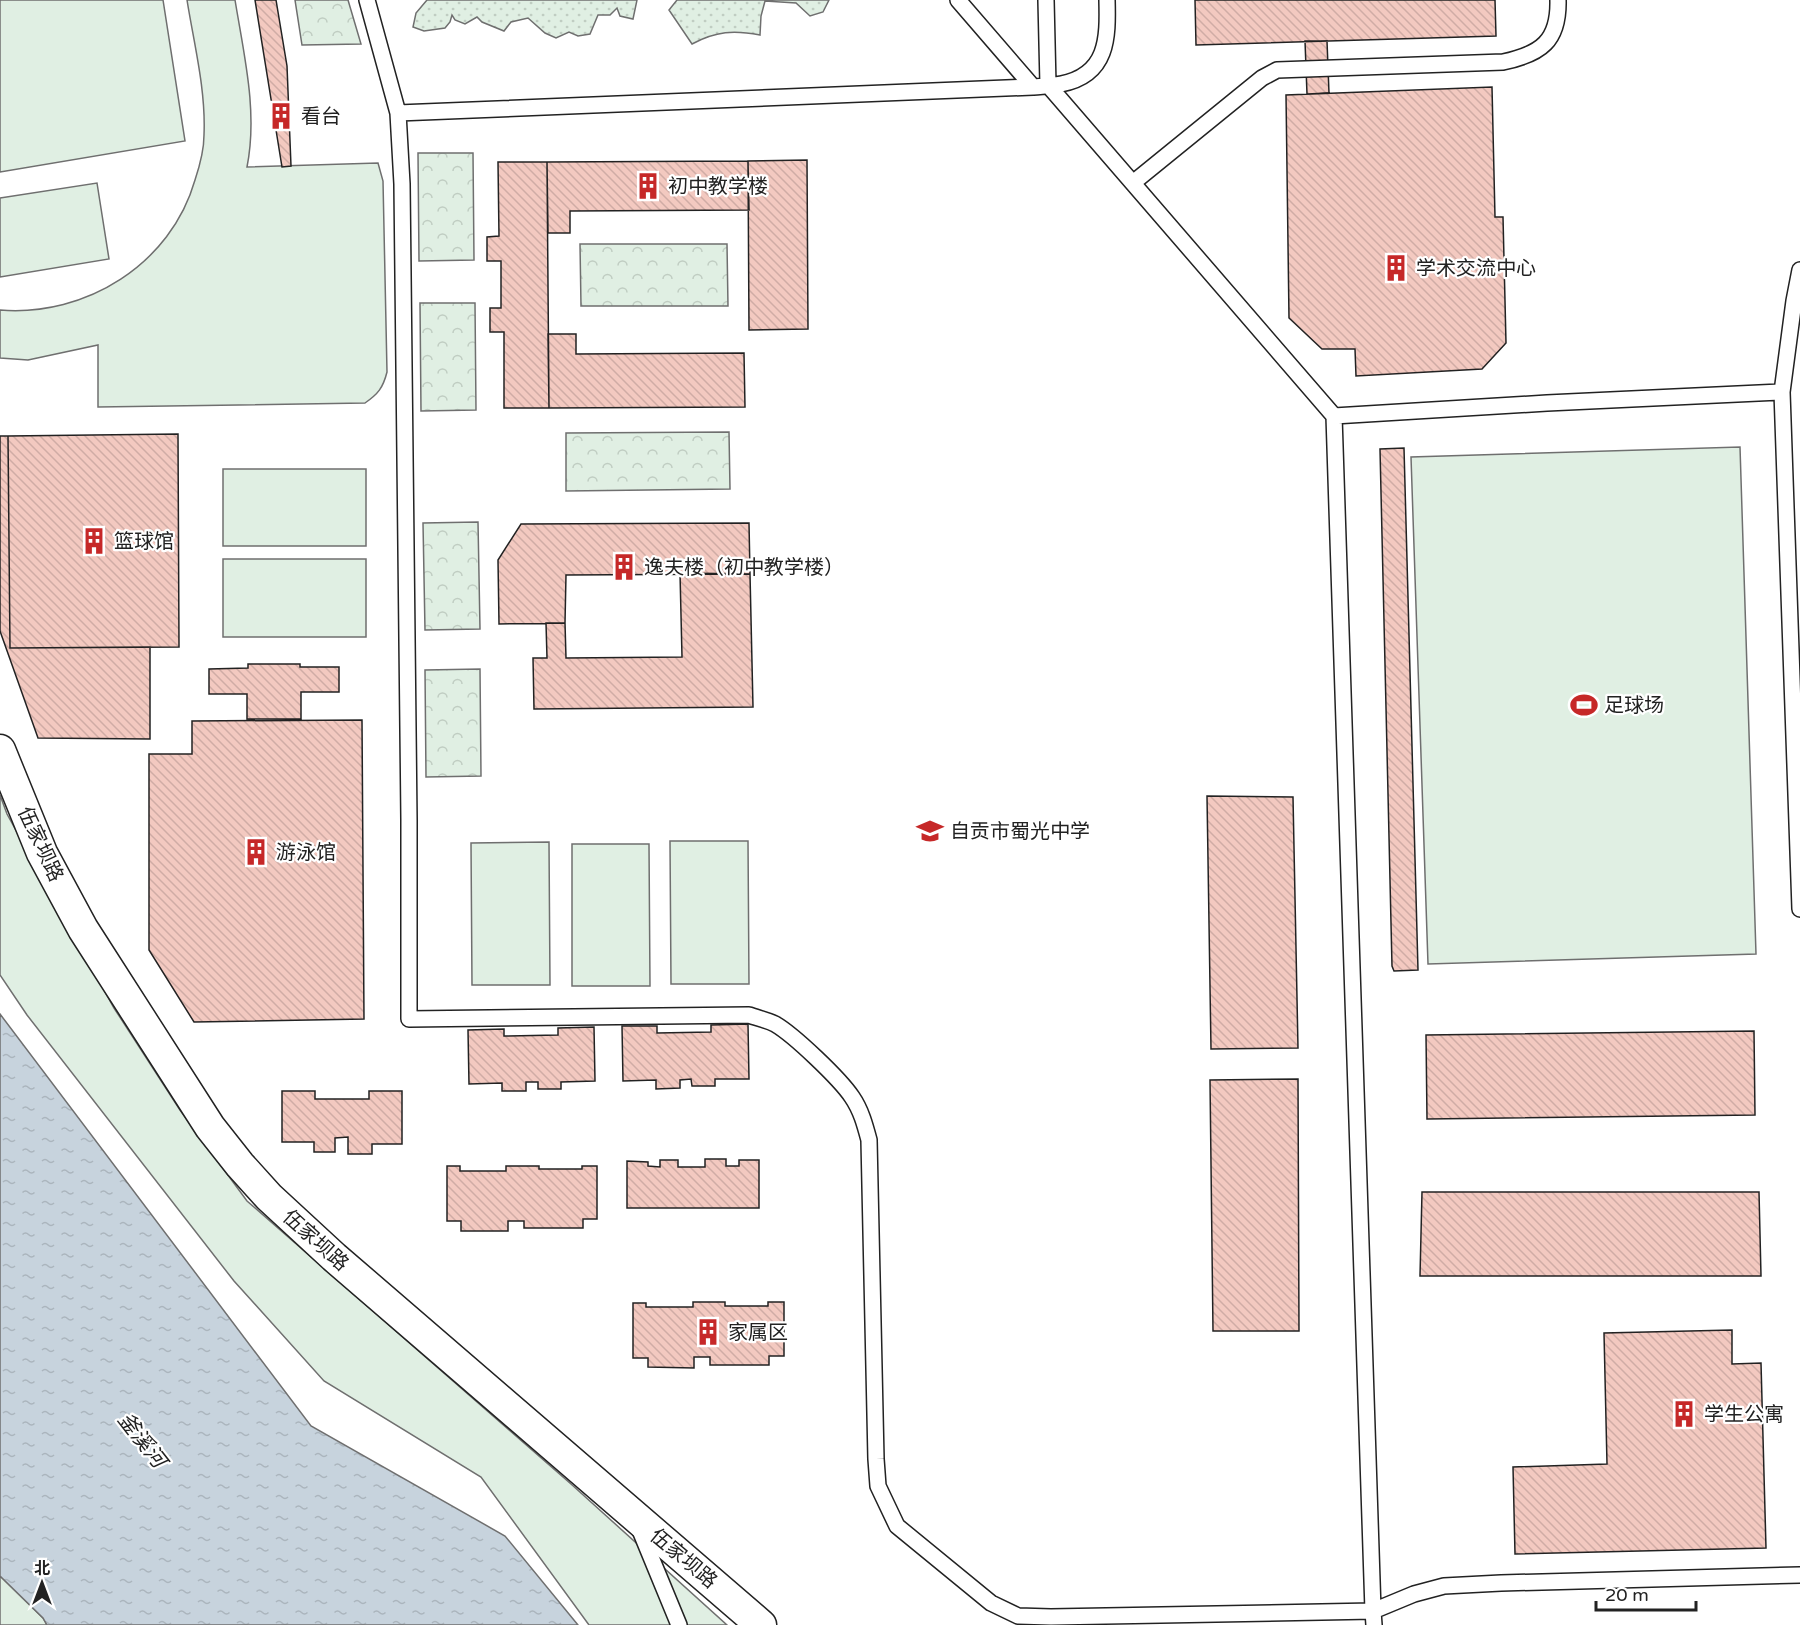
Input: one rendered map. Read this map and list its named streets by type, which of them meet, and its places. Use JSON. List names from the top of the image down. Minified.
{"streets":{"street":["伍家坝路"]},"water":["釜溪河"],"places":{"building":["看台","初中教学楼","学术交流中心","篮球馆","逸夫楼（初中教学楼）","游泳馆","家属区","学生公寓"],"sports":["足球场"],"school or university":["自贡市蜀光中学"]},"scale_bar":"20 m","north":"top"}
